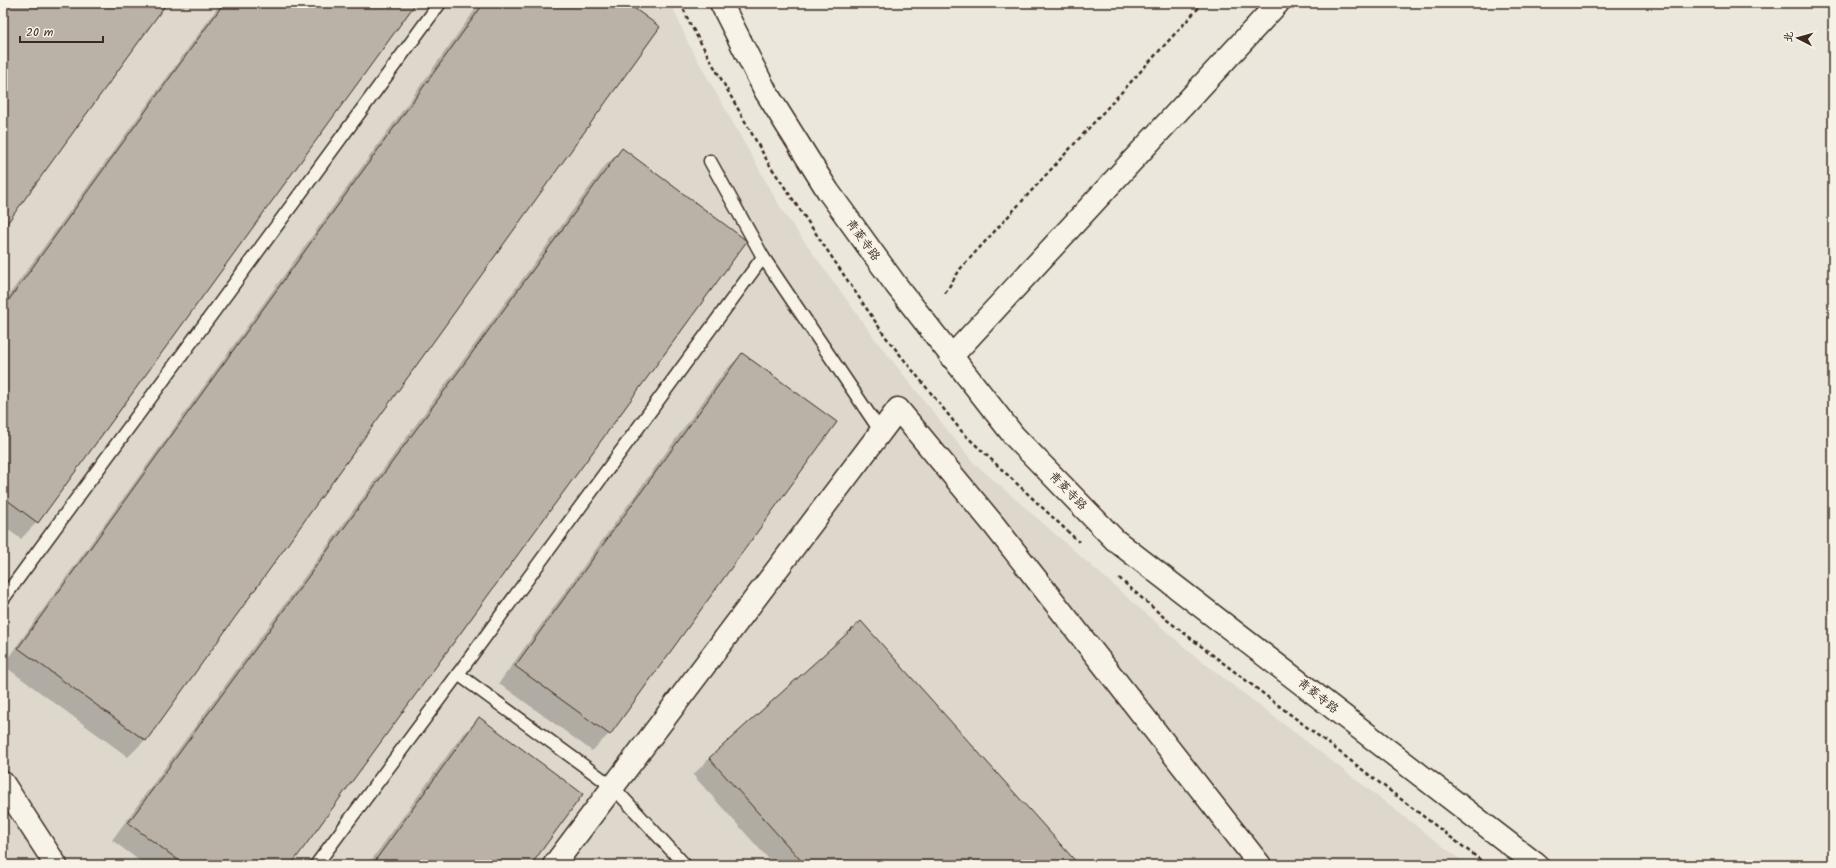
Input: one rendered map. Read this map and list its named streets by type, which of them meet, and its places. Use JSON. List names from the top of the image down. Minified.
{"streets":{"street":["青菱寺路"]},"scale_bar":"20 m","north":"left"}
